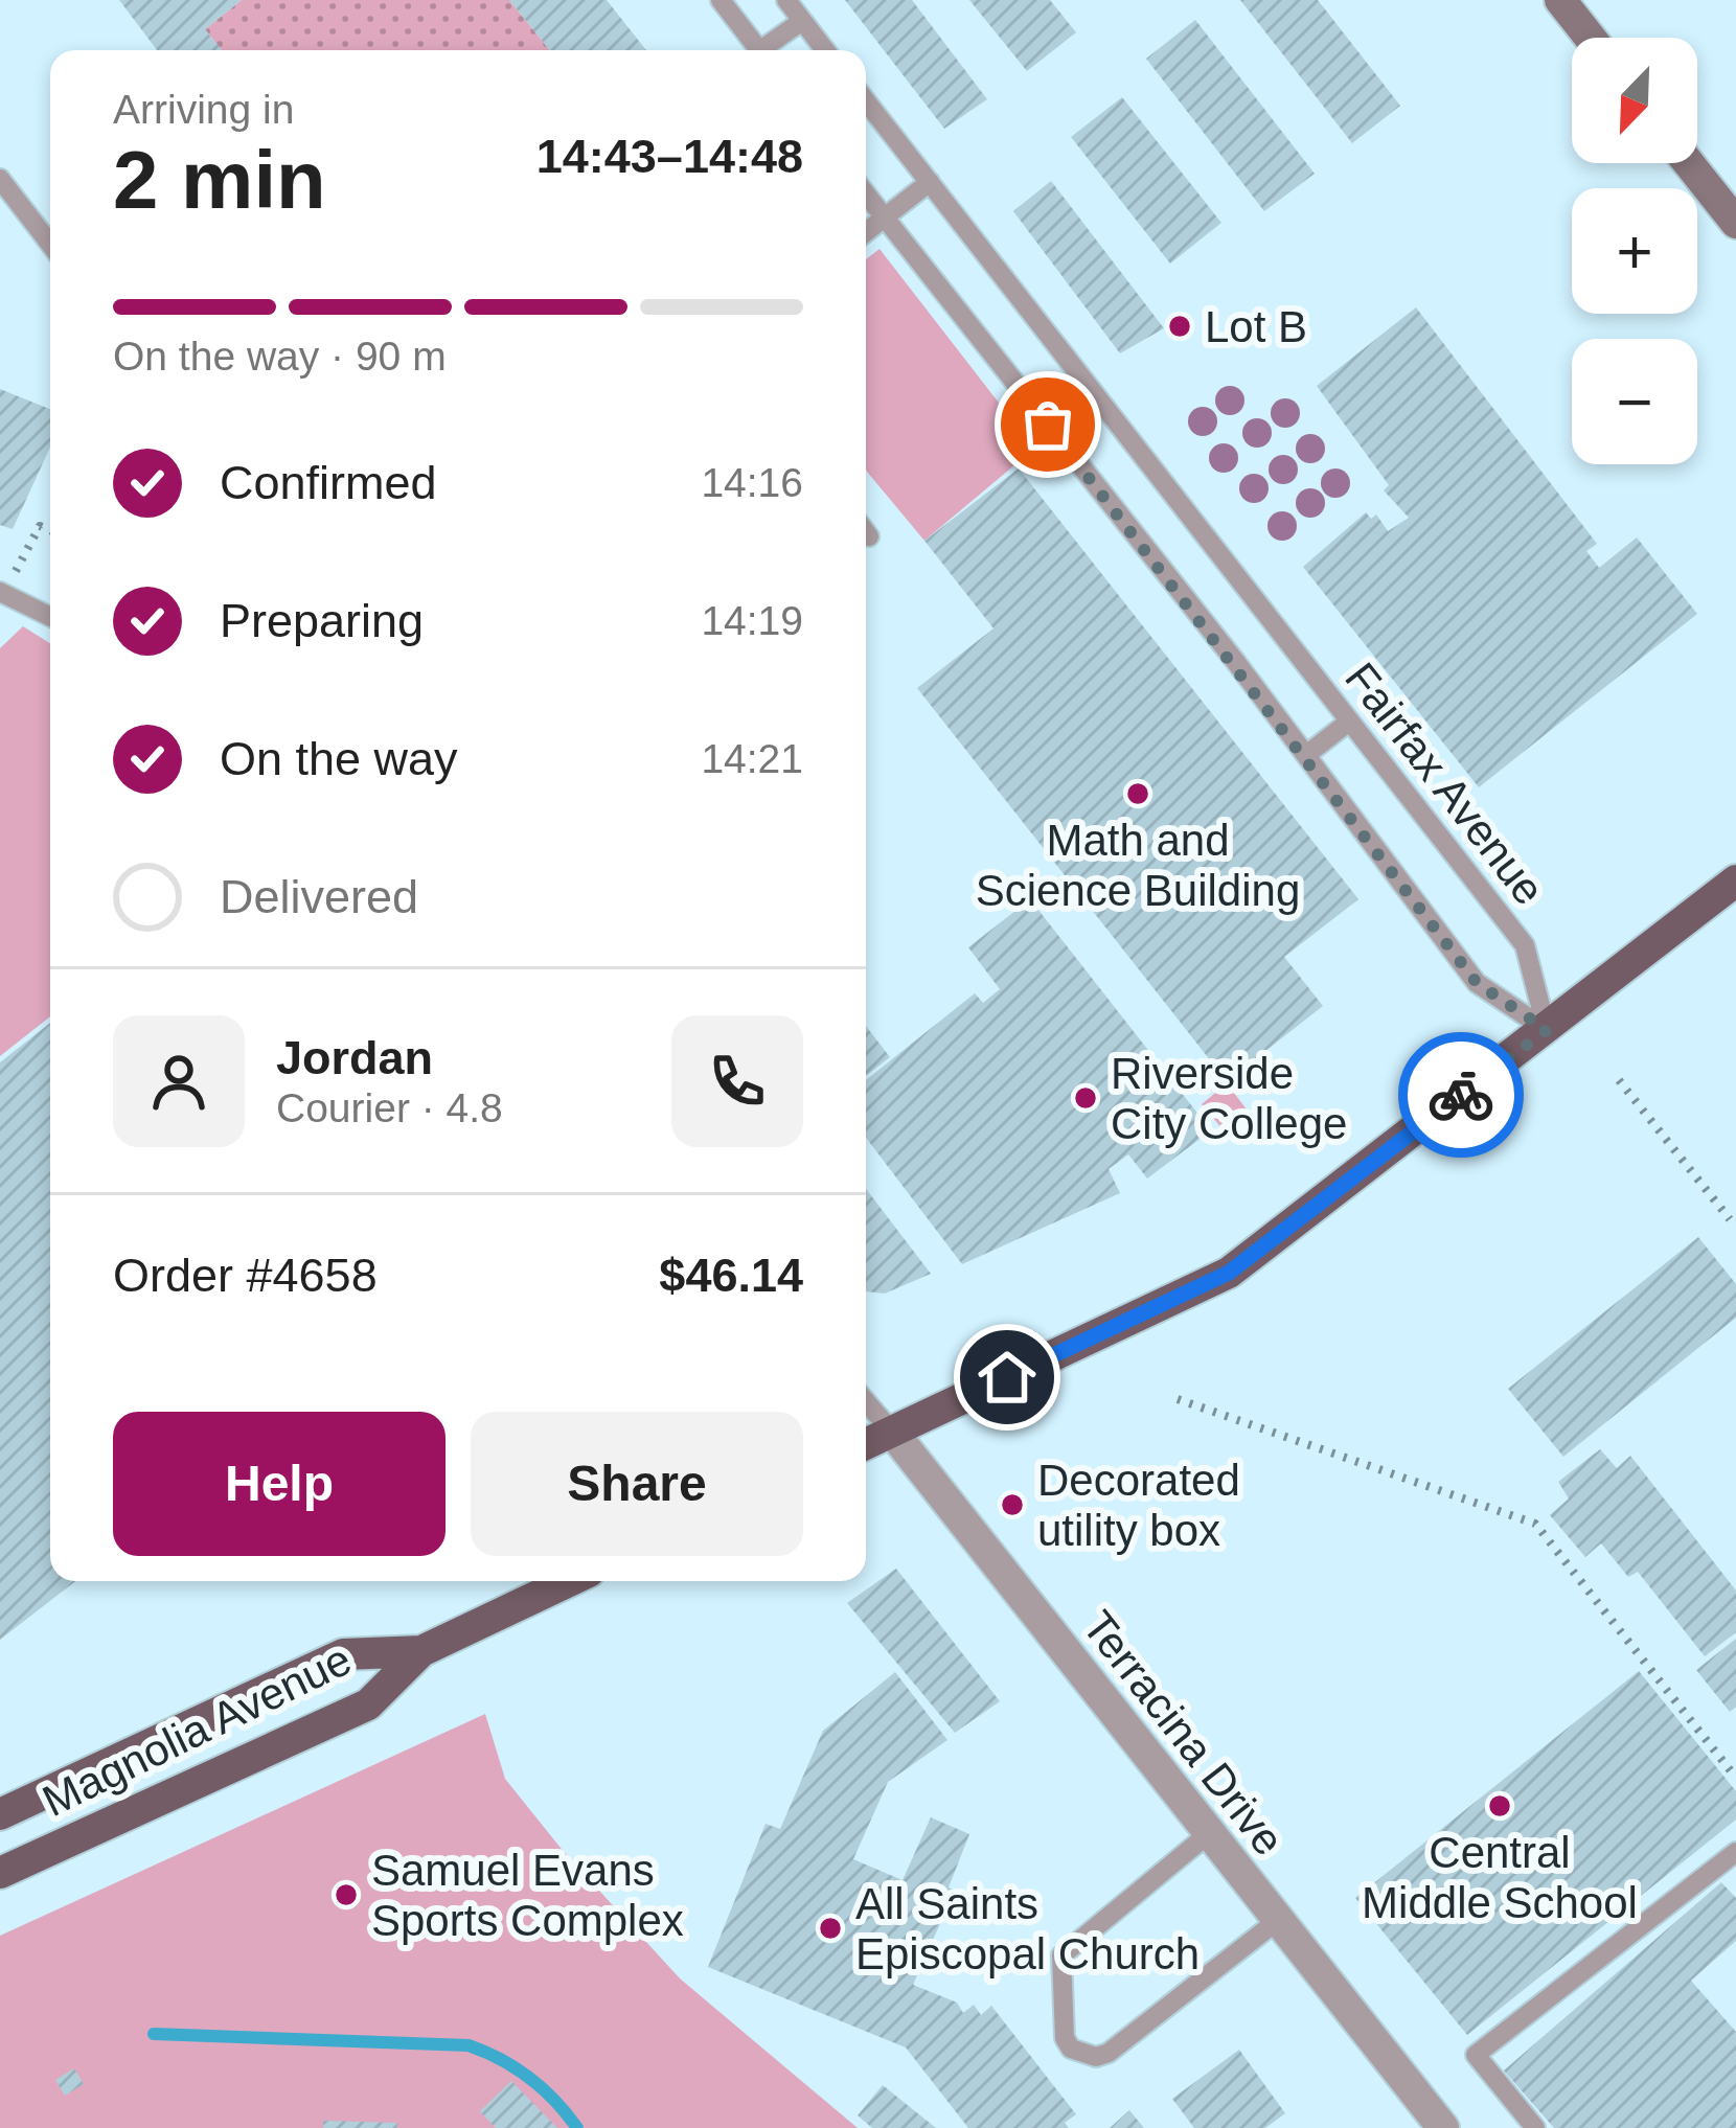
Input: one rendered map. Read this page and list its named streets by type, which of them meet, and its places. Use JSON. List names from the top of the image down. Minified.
{"streets":{"main road":["Magnolia Avenue"],"street":["Terracina Drive"],"lane":["Fairfax Avenue"]},"places":["Lot B","Math and Science Building","Riverside City College","Decorated utility box","Central Middle School","Samuel Evans Sports Complex","All Saints Episcopal Church"],"north":"bottom left","page":{"map_buttons":["+","−"],"heading":["2 min","Arriving in","14:43–14:48"],"panel":["Jordan","Courier · 4.8","Order #4658","$46.14"],"bar":"On the way · 90 m","list":[["Confirmed","14:16"],["Preparing","14:19"],["On the way","14:21"],"Delivered"],"buttons":["Help","Share"]}}
